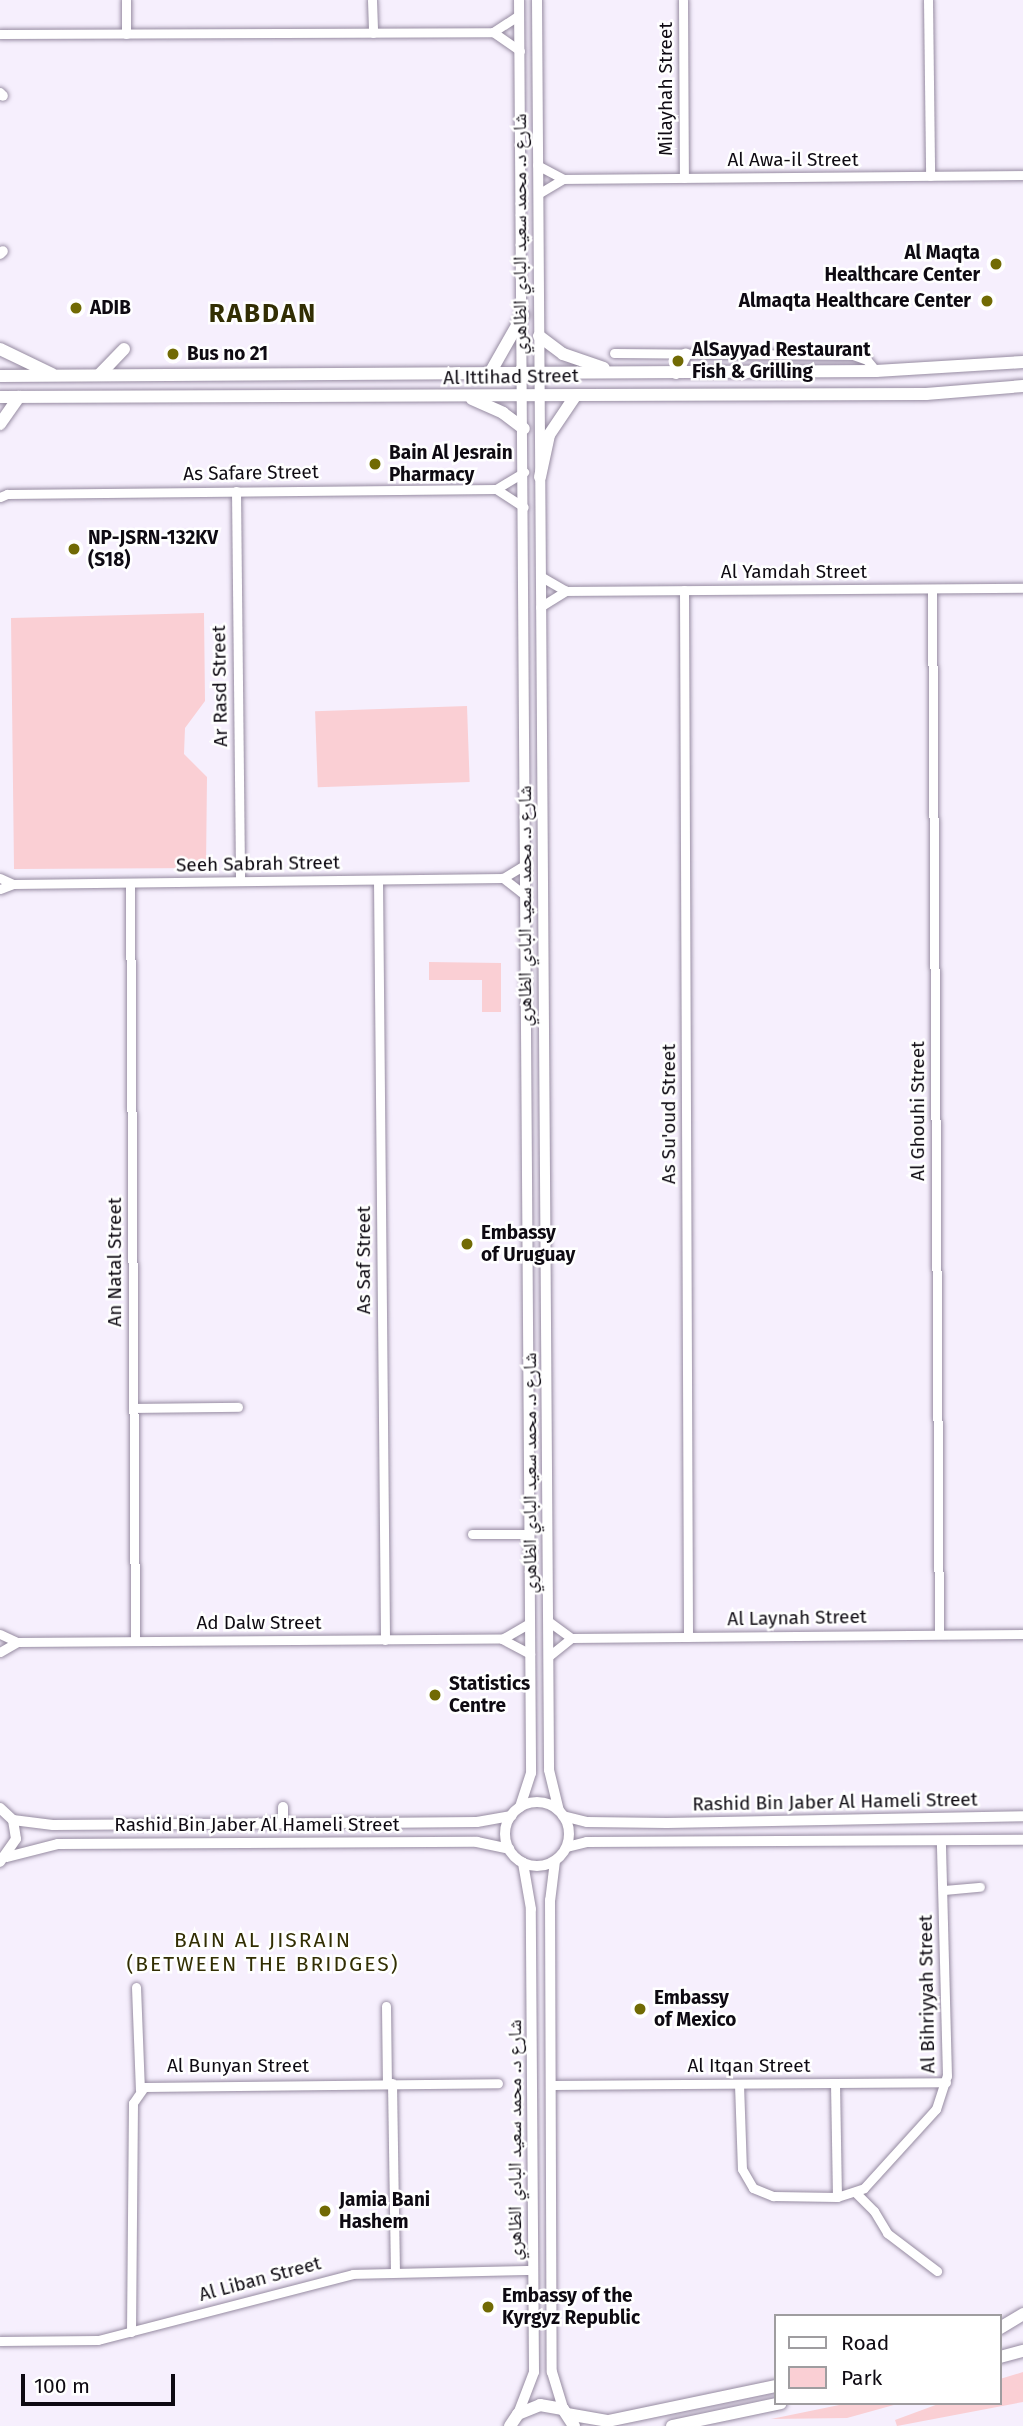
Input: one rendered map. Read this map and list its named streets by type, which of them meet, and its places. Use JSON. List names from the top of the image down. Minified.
{"streets":{"main road":["Al Ittihad Street"],"street":["Milayhah Street","Al Awa-il Street","شارع د. محمد سعيد البادي الظاهري","As Safare Street","Al Yamdah Street","Ar Rasd Street","Seeh Sabrah Street","Al Ghouhi Street","As Su'oud Street","As Saf Street","An Natal Street","Al Laynah Street","Ad Dalw Street","Rashid Bin Jaber Al Hameli Street","Al Bihriyyah Street","Al Bunyan Street","Al Itqan Street","Al Liban Street"]},"crossings":[["Milayhah Street","Al Awa-il Street"],["Al Awa-il Street","شارع د. محمد سعيد البادي الظاهري"],["شارع د. محمد سعيد البادي الظاهري","Al Ittihad Street"],["شارع د. محمد سعيد البادي الظاهري","Ad Dalw Street"],["شارع د. محمد سعيد البادي الظاهري","Rashid Bin Jaber Al Hameli Street"],["شارع د. محمد سعيد البادي الظاهري","Al Itqan Street"],["شارع د. محمد سعيد البادي الظاهري","Al Liban Street"],["As Safare Street","Ar Rasd Street"],["Al Yamdah Street","Al Ghouhi Street"],["Al Yamdah Street","As Su'oud Street"],["Ar Rasd Street","Seeh Sabrah Street"],["Seeh Sabrah Street","As Saf Street"],["Seeh Sabrah Street","An Natal Street"],["Al Ghouhi Street","Al Laynah Street"],["As Su'oud Street","Al Laynah Street"],["As Saf Street","Ad Dalw Street"],["An Natal Street","Ad Dalw Street"],["Rashid Bin Jaber Al Hameli Street","Al Bihriyyah Street"],["Al Bihriyyah Street","Al Itqan Street"]],"districts":["RABDAN","BAIN AL JISRAIN (BETWEEN THE BRIDGES)"],"places":["Al Maqta Healthcare Center","Almaqta Healthcare Center","ADIB","Bus no 21","AlSayyad Restaurant Fish & Grilling","Bain Al Jesrain Pharmacy","NP-JSRN-132KV (S18)","Embassy of Uruguay","Statistics Centre","Embassy of Mexico","Jamia Bani Hashem","Embassy of the Kyrgyz Republic"],"legend":["Road","Park"],"scale_bar":"100 m"}
